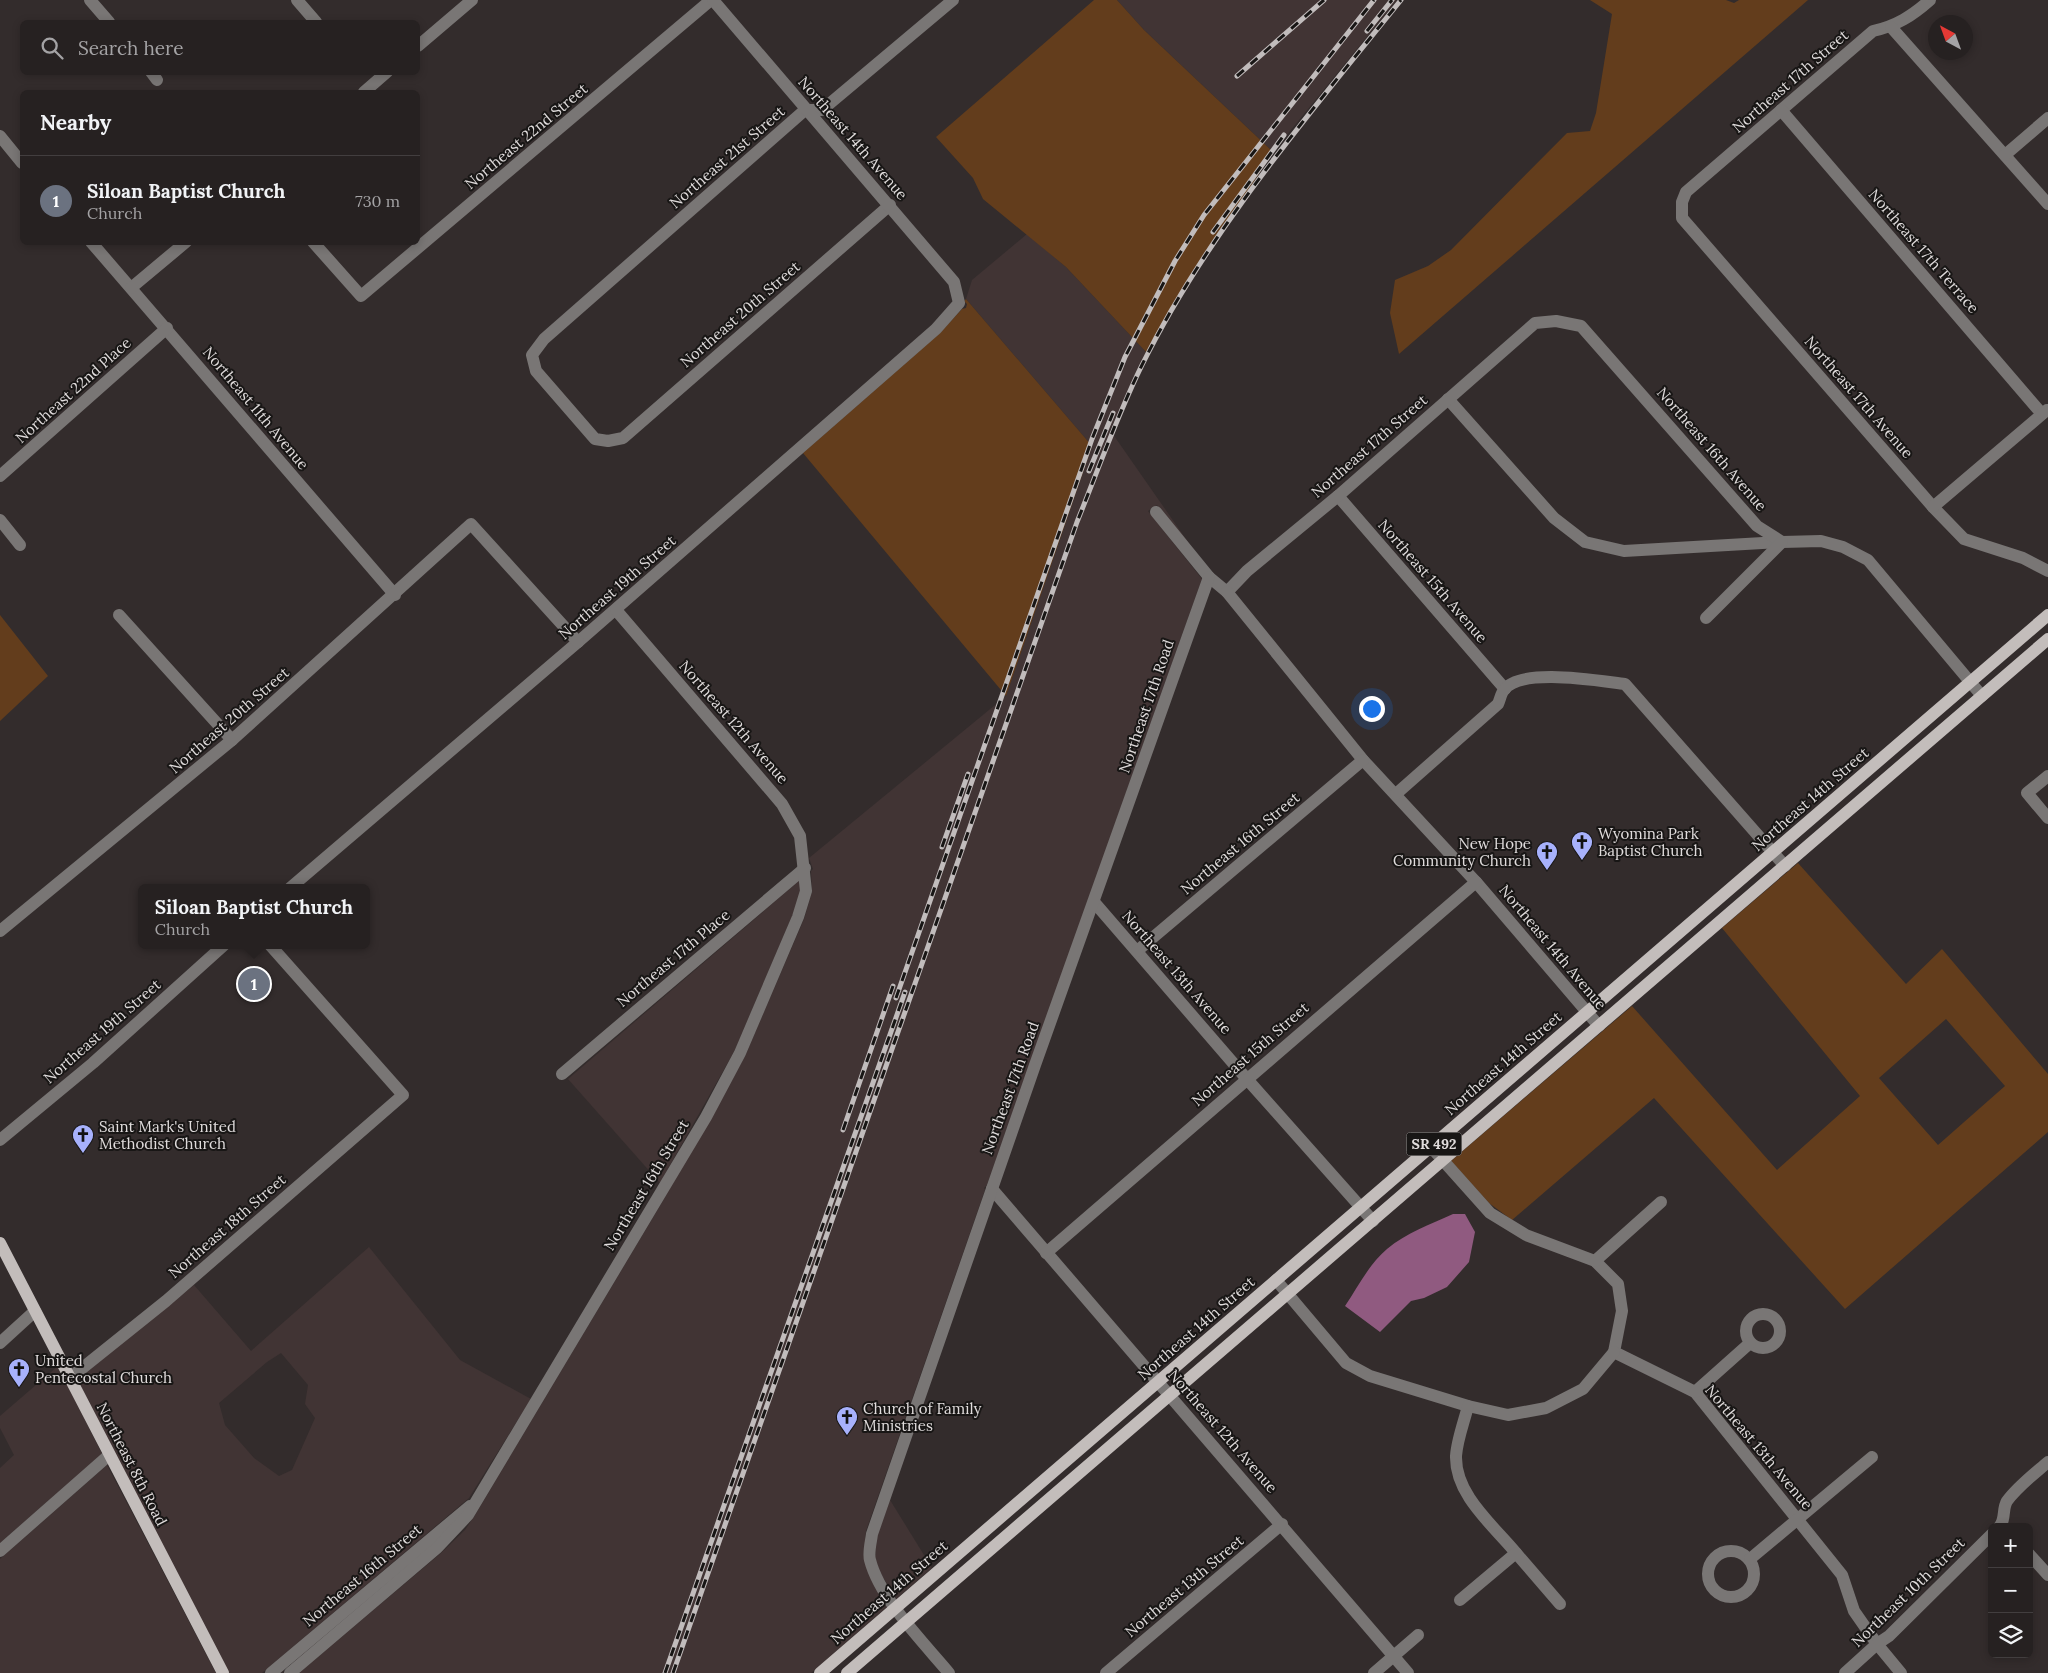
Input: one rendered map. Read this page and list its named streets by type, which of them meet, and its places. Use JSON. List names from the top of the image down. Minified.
{"streets":{"main road":["Northeast 14th Street","SR 492","Northeast 8th Road"],"street":["Northeast 17th Street","Northeast 22nd Street","Northeast 14th Avenue","Northeast 21st Street","Northeast 17th Terrace","Northeast 20th Street","Northeast 22nd Place","Northeast 17th Avenue","Northeast 11th Avenue","Northeast 16th Avenue","Northeast 15th Avenue","Northeast 19th Street","Northeast 17th Road","Northeast 12th Avenue","Northeast 16th Street","Northeast 17th Place","Northeast 13th Avenue","Northeast 15th Street","Northeast 18th Street","Northeast 13th Street","Northeast 10th Street"]},"crossings":[["Northeast 17th Street","Northeast 14th Avenue"],["Northeast 17th Street","Northeast 17th Terrace"],["Northeast 17th Street","Northeast 17th Avenue"],["Northeast 17th Street","Northeast 16th Avenue"],["Northeast 17th Street","Northeast 15th Avenue"],["Northeast 22nd Street","Northeast 14th Avenue"],["Northeast 14th Avenue","Northeast 21st Street"],["Northeast 14th Avenue","Northeast 20th Street"],["Northeast 14th Avenue","Northeast 19th Street"],["Northeast 14th Avenue","Northeast 14th Street"],["Northeast 14th Avenue","Northeast 16th Street"],["Northeast 14th Avenue","Northeast 15th Street"],["Northeast 14th Avenue","SR 492"],["Northeast 21st Street","Northeast 20th Street"],["Northeast 20th Street","Northeast 11th Avenue"],["Northeast 20th Street","Northeast 19th Street"],["Northeast 22nd Place","Northeast 11th Avenue"],["Northeast 19th Street","Northeast 12th Avenue"],["Northeast 17th Road","Northeast 12th Avenue"],["Northeast 17th Road","Northeast 14th Street"],["Northeast 17th Road","Northeast 13th Avenue"],["Northeast 12th Avenue","Northeast 14th Street"],["Northeast 12th Avenue","Northeast 16th Street"],["Northeast 12th Avenue","Northeast 17th Place"],["Northeast 12th Avenue","Northeast 15th Street"],["Northeast 12th Avenue","SR 492"],["Northeast 12th Avenue","Northeast 13th Street"],["Northeast 14th Street","Northeast 13th Avenue"],["Northeast 16th Street","Northeast 17th Place"],["Northeast 16th Street","Northeast 13th Avenue"],["Northeast 13th Avenue","Northeast 15th Street"],["Northeast 13th Avenue","SR 492"],["Northeast 13th Avenue","Northeast 10th Street"],["Northeast 18th Street","Northeast 8th Road"]],"places":{"church":["Wyomina Park Baptist Church","New Hope Community Church","Saint Mark's United Methodist Church","United Pentecostal Church","Church of Family Ministries"]},"north":"top left","page":{"search":"Search here","heading":"Nearby","list":[{"mark":"1","name":"Siloan Baptist Church","note":"Church","value":"730 m"}],"popup":["Siloan Baptist Church","Church"],"pins":"1","map_buttons":["+","−"]}}
